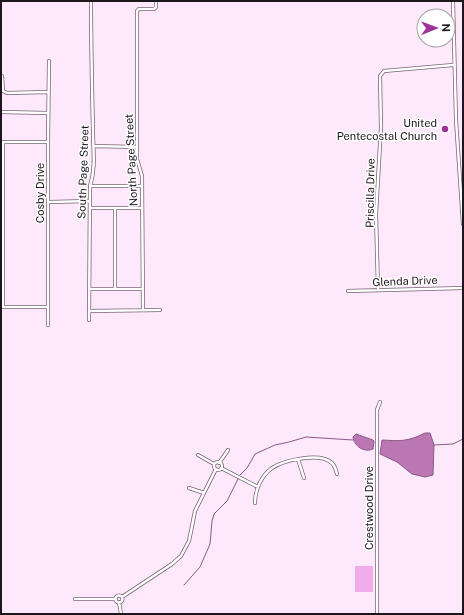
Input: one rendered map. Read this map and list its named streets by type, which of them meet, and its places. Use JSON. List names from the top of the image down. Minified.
{"streets":{"street":["North Page Street","South Page Street","Cosby Drive","Priscilla Drive","Glenda Drive","Crestwood Drive"]},"crossings":[["Priscilla Drive","Glenda Drive"]],"places":["United Pentecostal Church"],"north":"right"}
